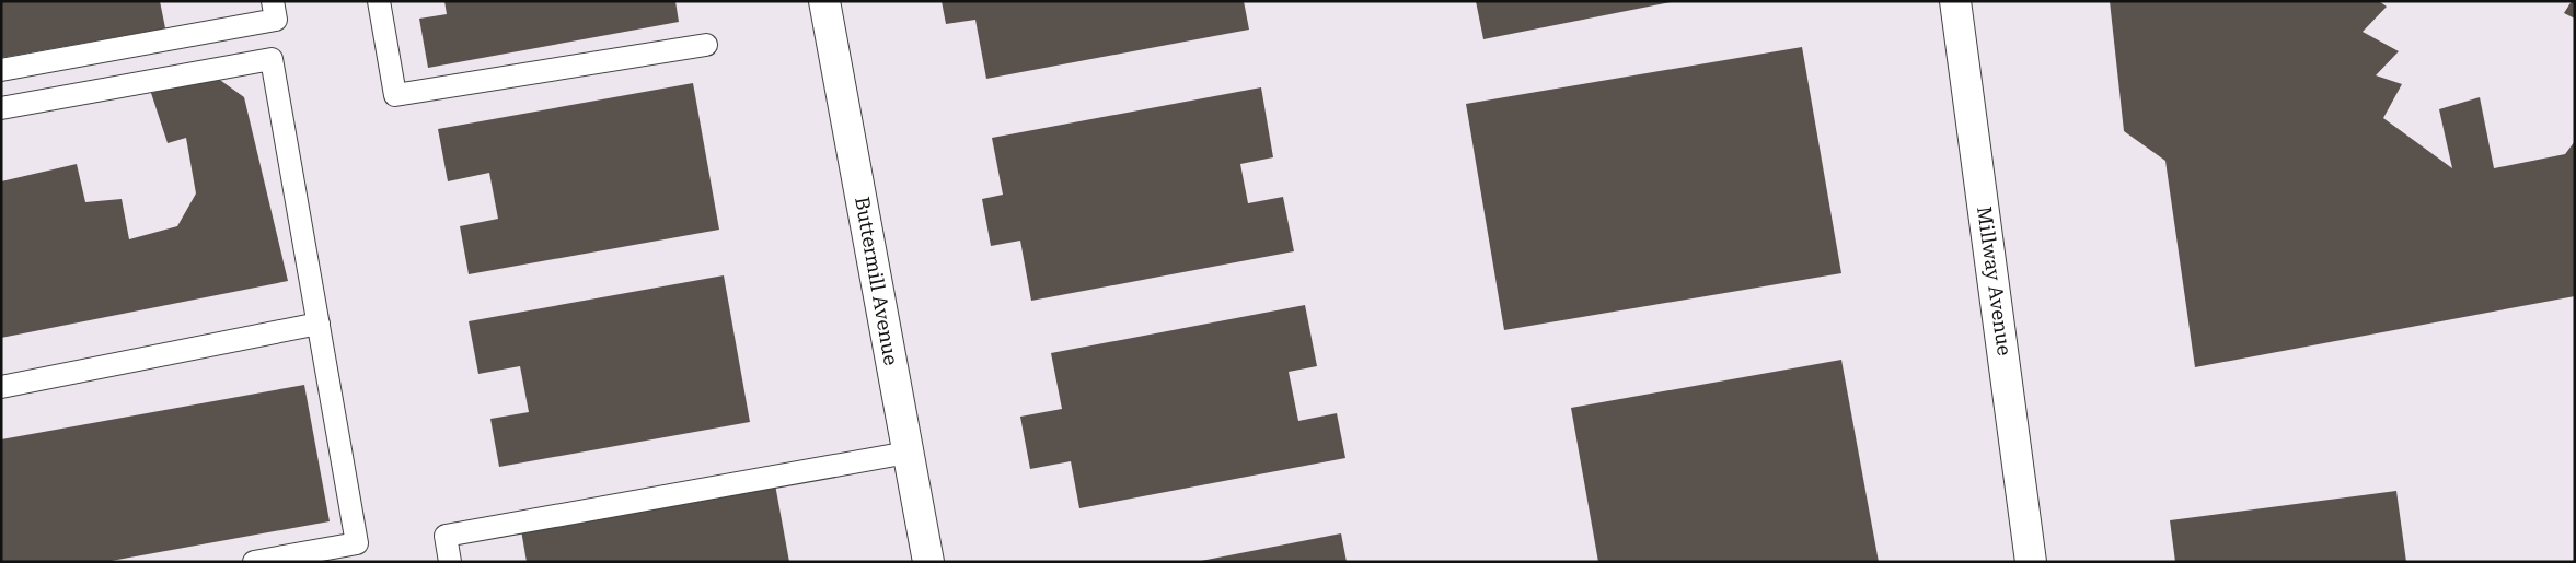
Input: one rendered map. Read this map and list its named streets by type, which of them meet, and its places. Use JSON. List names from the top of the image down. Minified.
{"streets":{"street":["Buttermill Avenue","Millway Avenue"]}}
